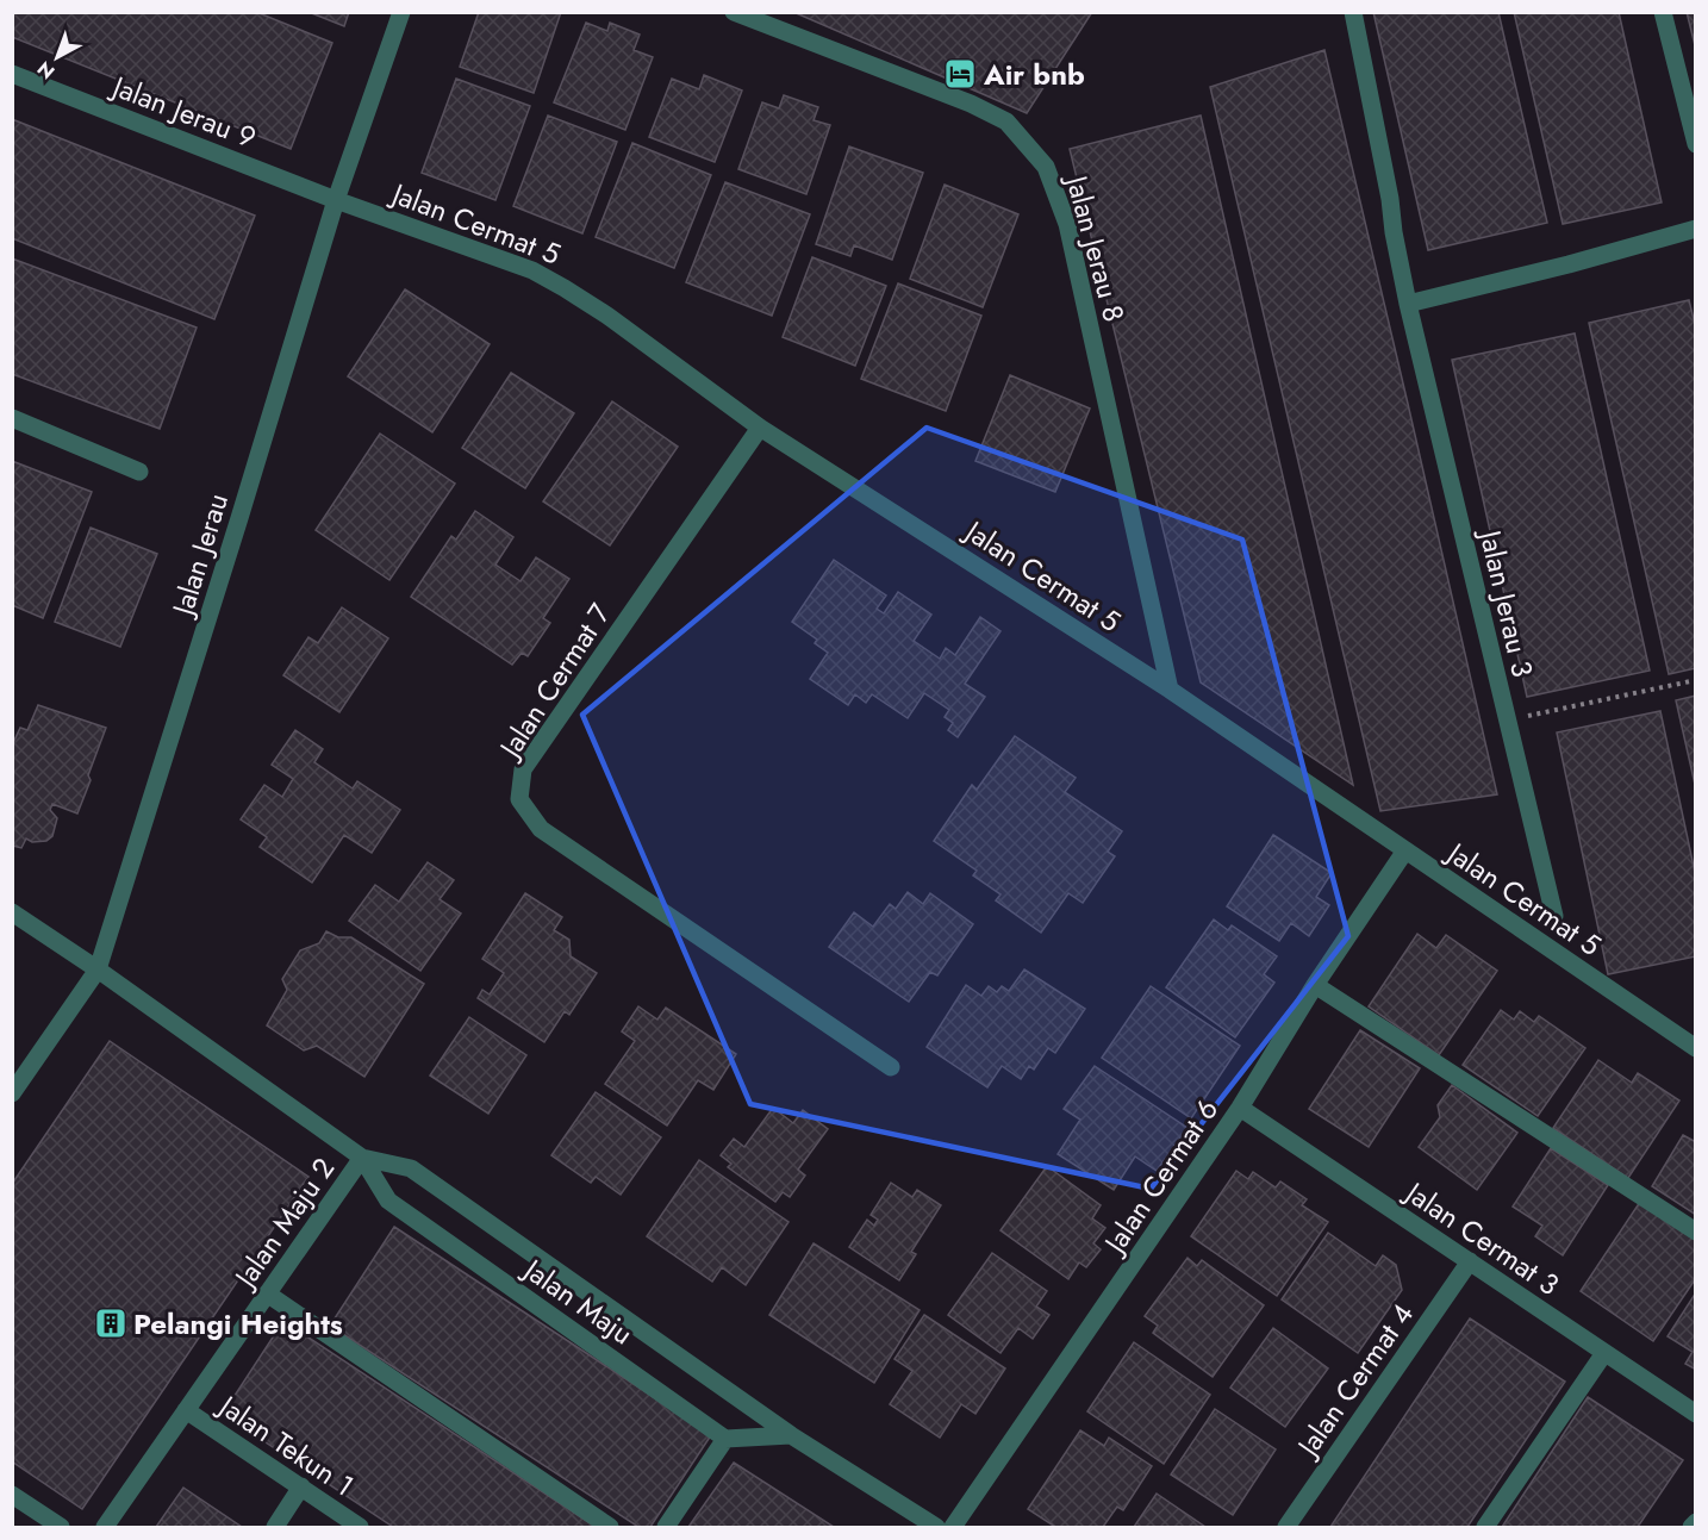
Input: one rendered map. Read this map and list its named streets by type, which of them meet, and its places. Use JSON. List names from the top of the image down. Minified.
{"streets":{"street":["Jalan Jerau 9","Jalan Cermat 5","Jalan Jerau 8","Jalan Jerau","Jalan Jerau 3","Jalan Cermat 7","Jalan Cermat 6","Jalan Maju 2","Jalan Cermat 3","Jalan Maju","Jalan Cermat 4","Jalan Tekun 1"]},"crossings":[["Jalan Jerau 9","Jalan Cermat 5"],["Jalan Jerau 9","Jalan Jerau"],["Jalan Cermat 5","Jalan Jerau 8"],["Jalan Cermat 5","Jalan Jerau"],["Jalan Cermat 5","Jalan Cermat 7"],["Jalan Cermat 5","Jalan Cermat 6"],["Jalan Jerau","Jalan Maju"],["Jalan Cermat 6","Jalan Cermat 3"],["Jalan Maju 2","Jalan Maju"],["Jalan Maju 2","Jalan Tekun 1"],["Jalan Cermat 3","Jalan Cermat 4"]],"places":{"hotel":["Air bnb"],"building":["Pelangi Heights"]},"north":"bottom left"}
